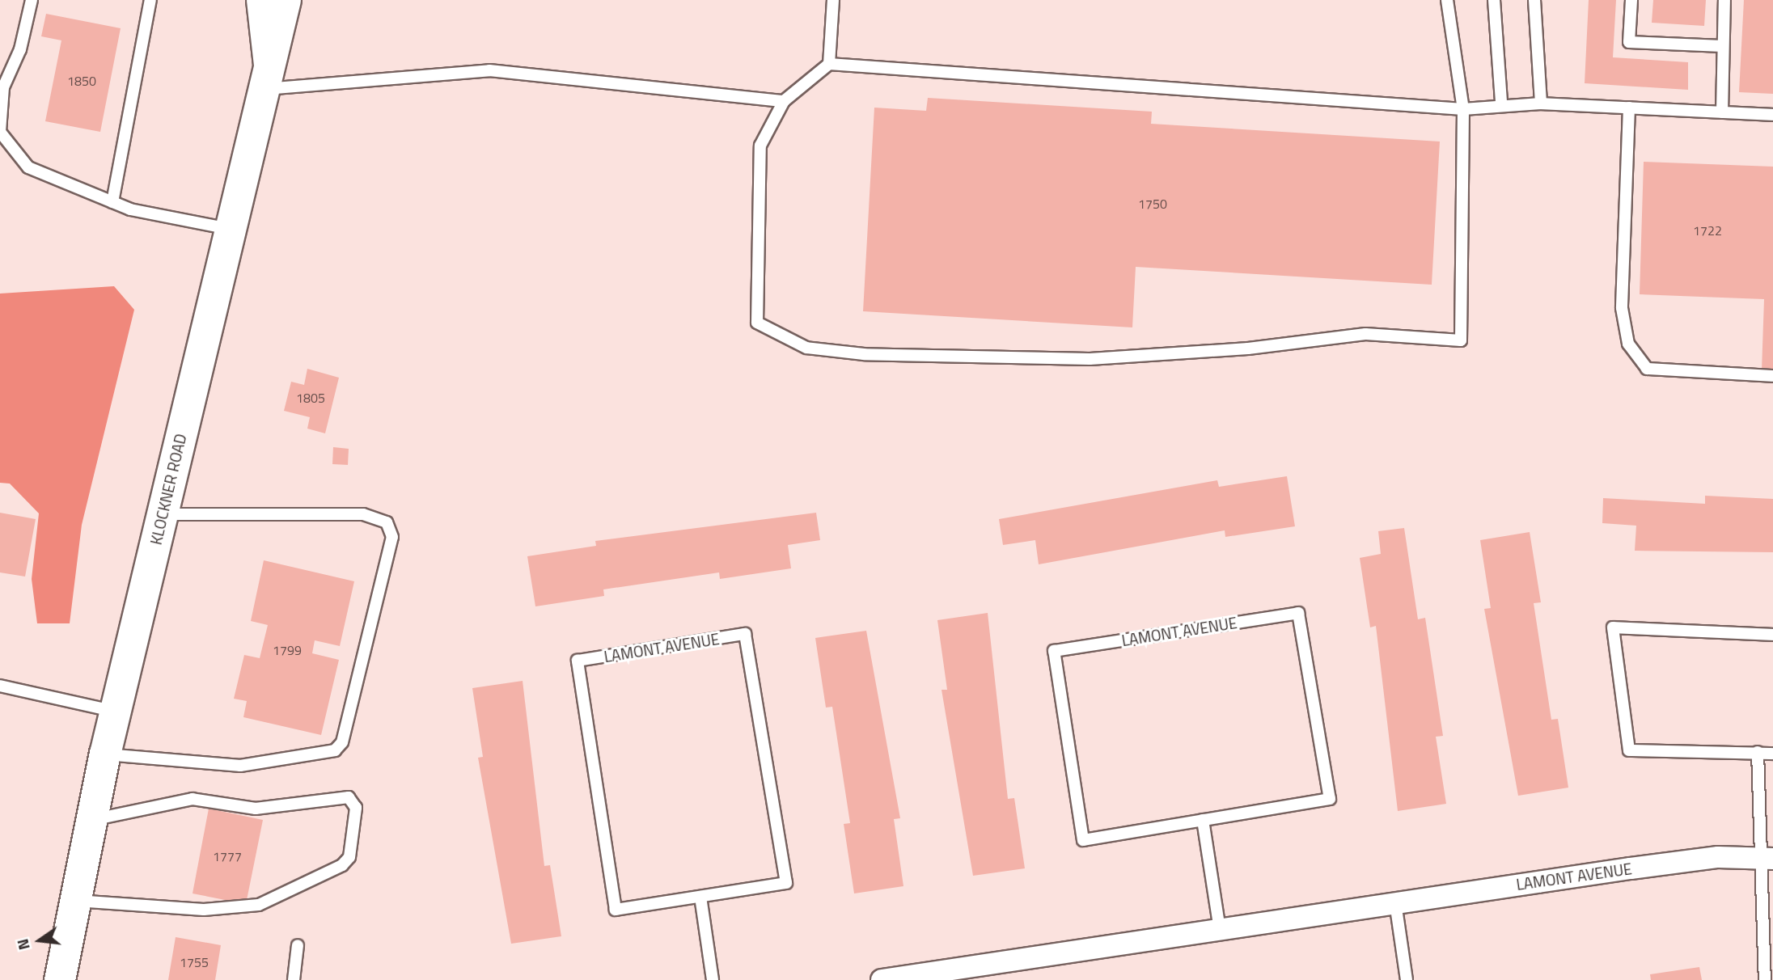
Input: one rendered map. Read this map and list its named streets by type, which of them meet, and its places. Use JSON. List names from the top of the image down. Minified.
{"streets":{"main road":["KLOCKNER ROAD"],"street":["LAMONT AVENUE"]},"house_numbers":["1850","1750","1722","1805","1799","1777","1755"],"north":"left"}
